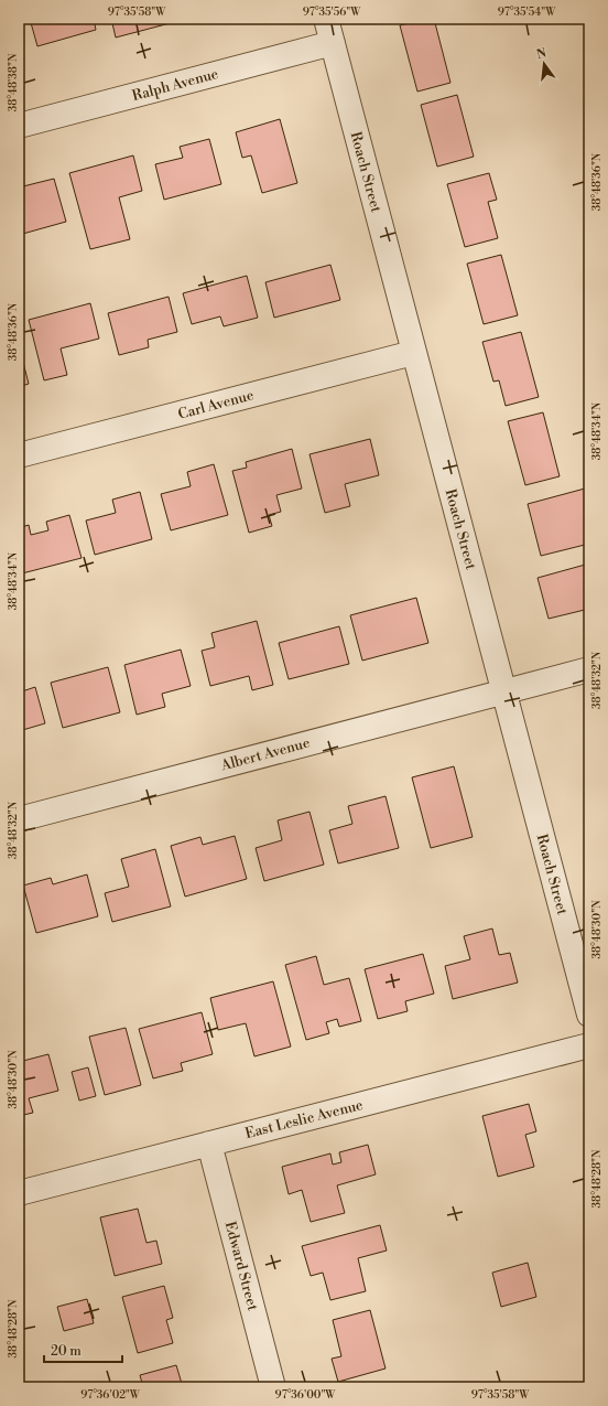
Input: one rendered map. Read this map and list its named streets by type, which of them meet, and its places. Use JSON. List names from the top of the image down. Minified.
{"streets":{"street":["Ralph Avenue","Roach Street","Carl Avenue","Albert Avenue","East Leslie Avenue","Edward Street"]},"crossings":[["Ralph Avenue","Roach Street"],["Roach Street","Carl Avenue"],["Roach Street","Albert Avenue"],["East Leslie Avenue","Edward Street"]],"scale_bar":"20 m","north":"top","coordinates":["97°35'58\"W","97°35'56\"W","97°35'54\"W","38°48'38\"N","38°48'36\"N","38°48'34\"N","38°48'32\"N","38°48'30\"N","38°48'28\"N","97°36'02\"W","97°36'00\"W"]}
